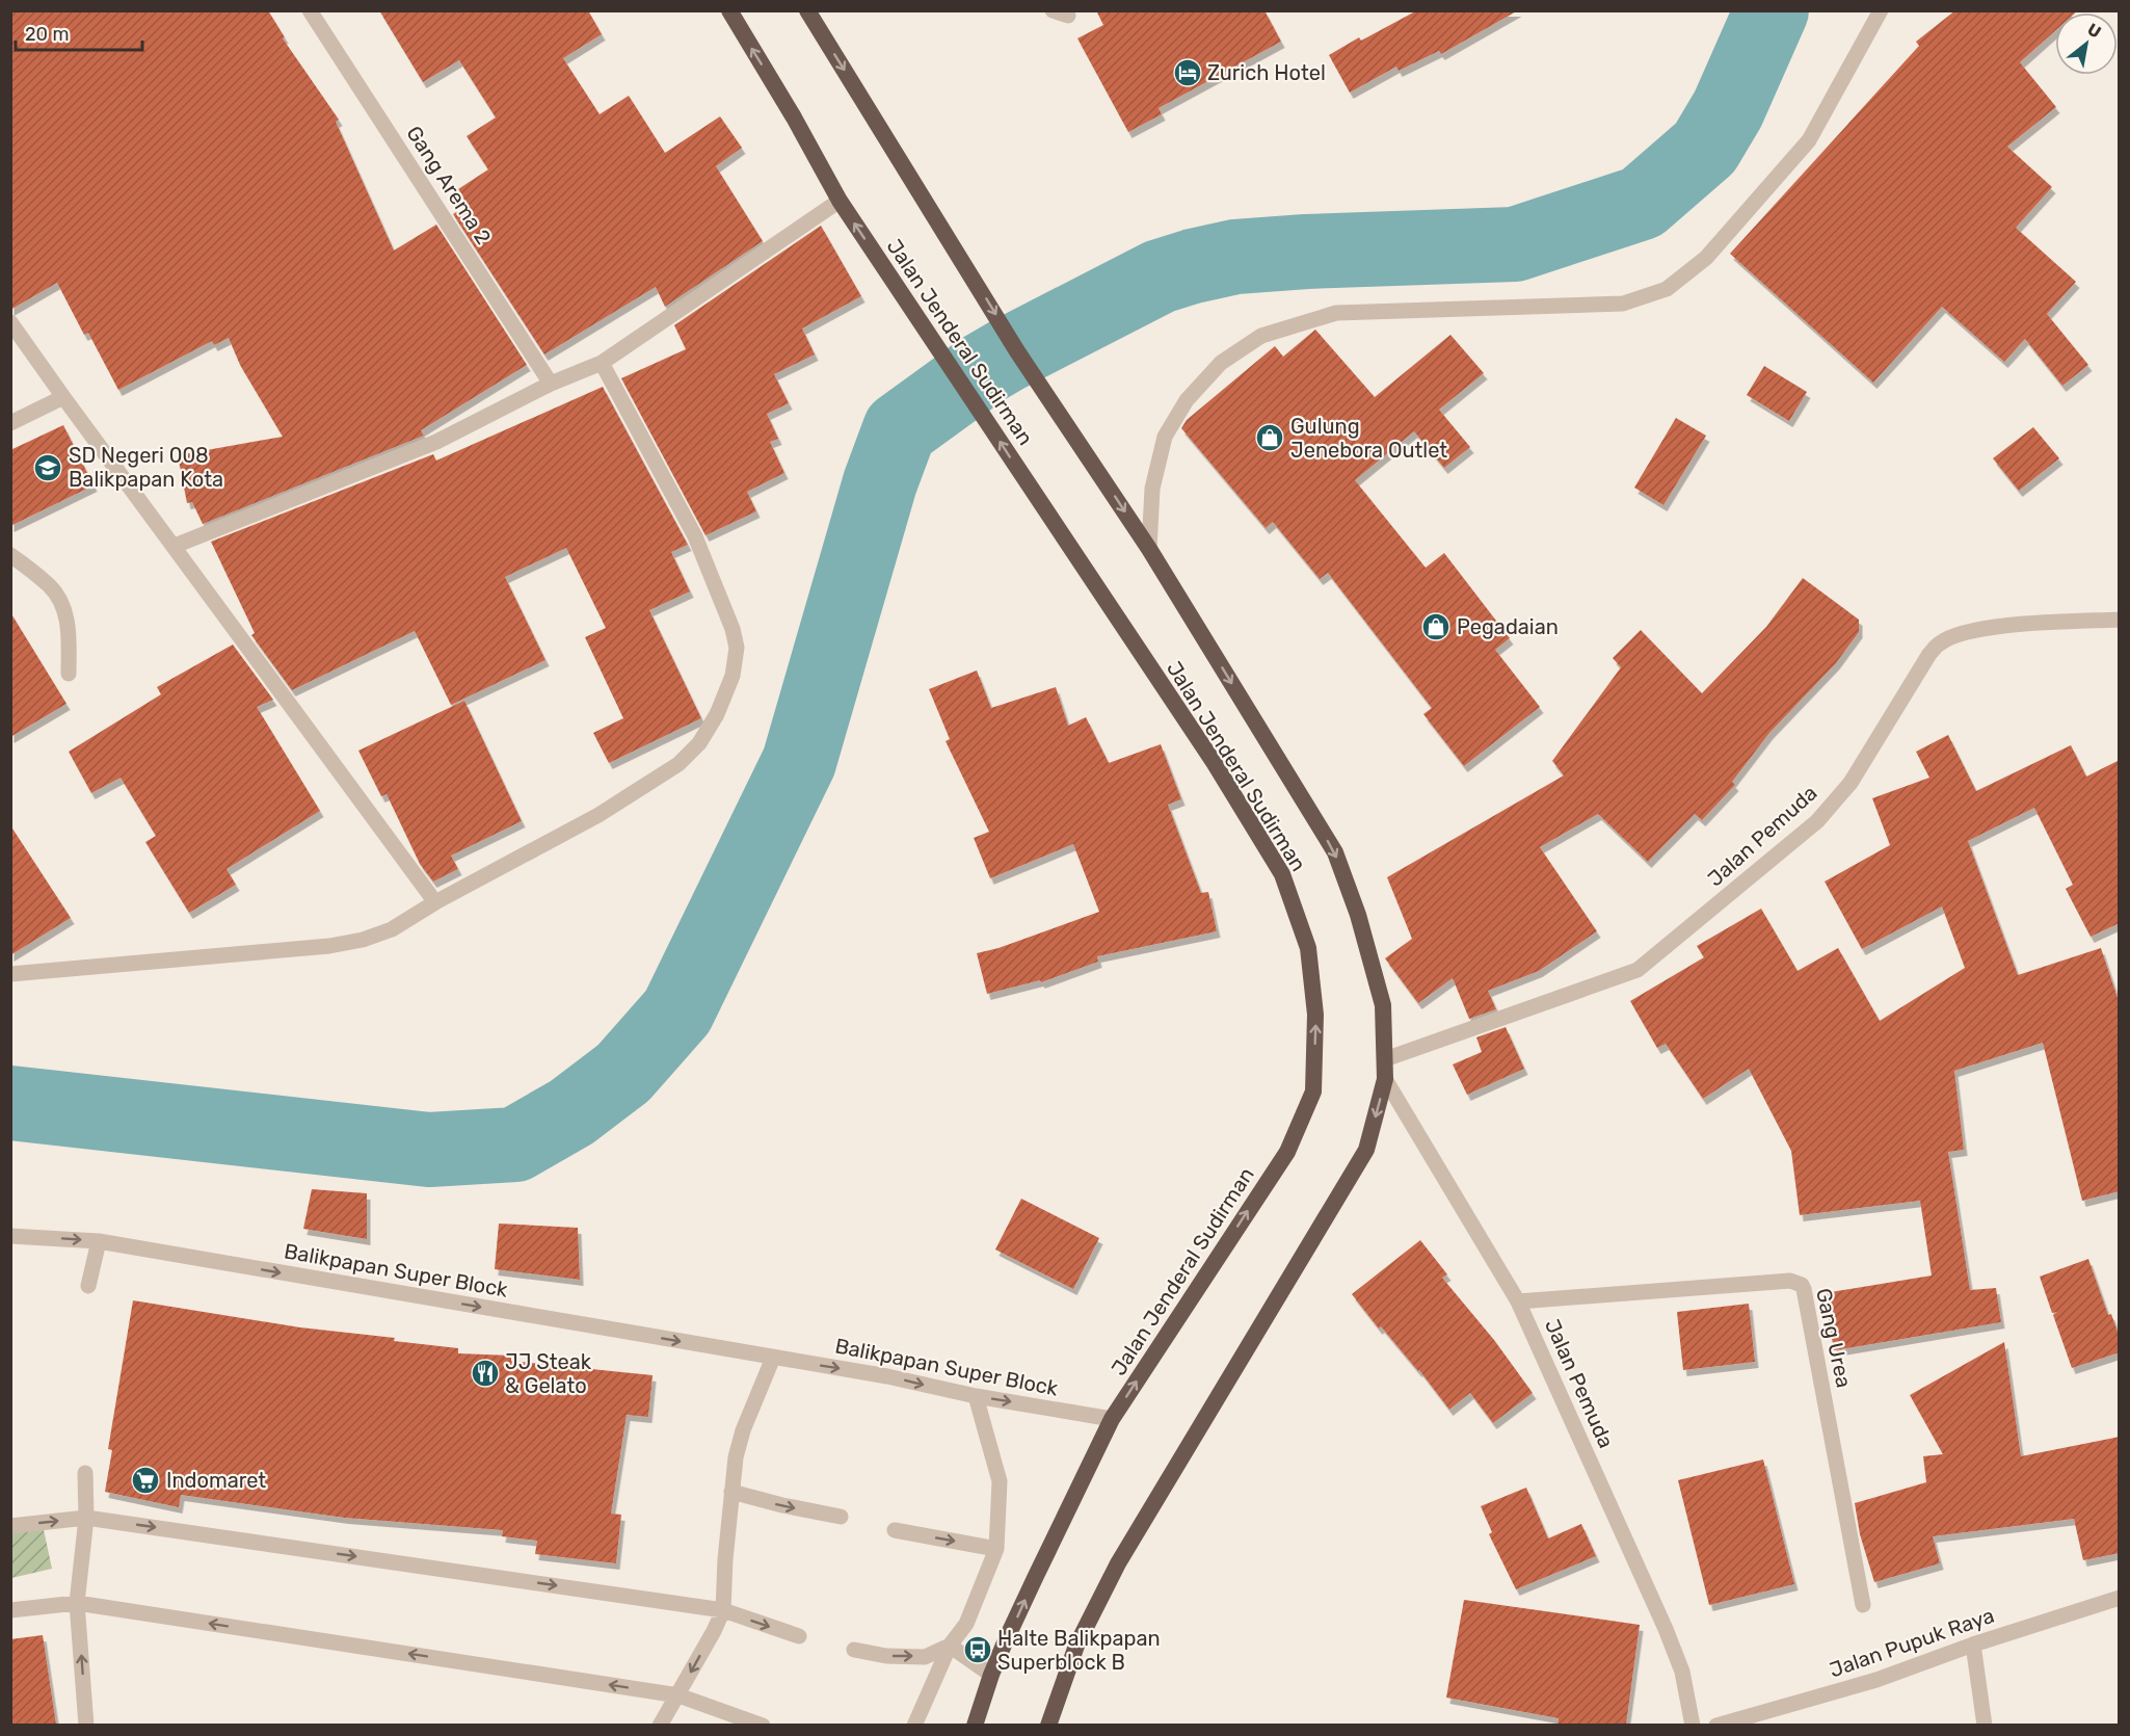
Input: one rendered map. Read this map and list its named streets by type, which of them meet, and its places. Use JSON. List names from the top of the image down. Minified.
{"streets":{"highway":["Jalan Jenderal Sudirman"],"street":["Gang Arema 2","Jalan Pemuda","Balikpapan Super Block","Gang Urea","Jalan Pupuk Raya"]},"crossings":[["Jalan Jenderal Sudirman","Jalan Pemuda"],["Jalan Jenderal Sudirman","Balikpapan Super Block"],["Jalan Pemuda","Gang Urea"]],"one_way":["Balikpapan Super Block"],"places":{"hotel":["Zurich Hotel"],"shop":["Gulung Jenebora Outlet","Pegadaian"],"school or university":["SD Negeri 008 Balikpapan Kota"],"restaurant":["JJ Steak & Gelato"],"supermarket":["Indomaret"],"bus stop":["Halte Balikpapan Superblock B"]},"scale_bar":"20 m","north":"top right"}
